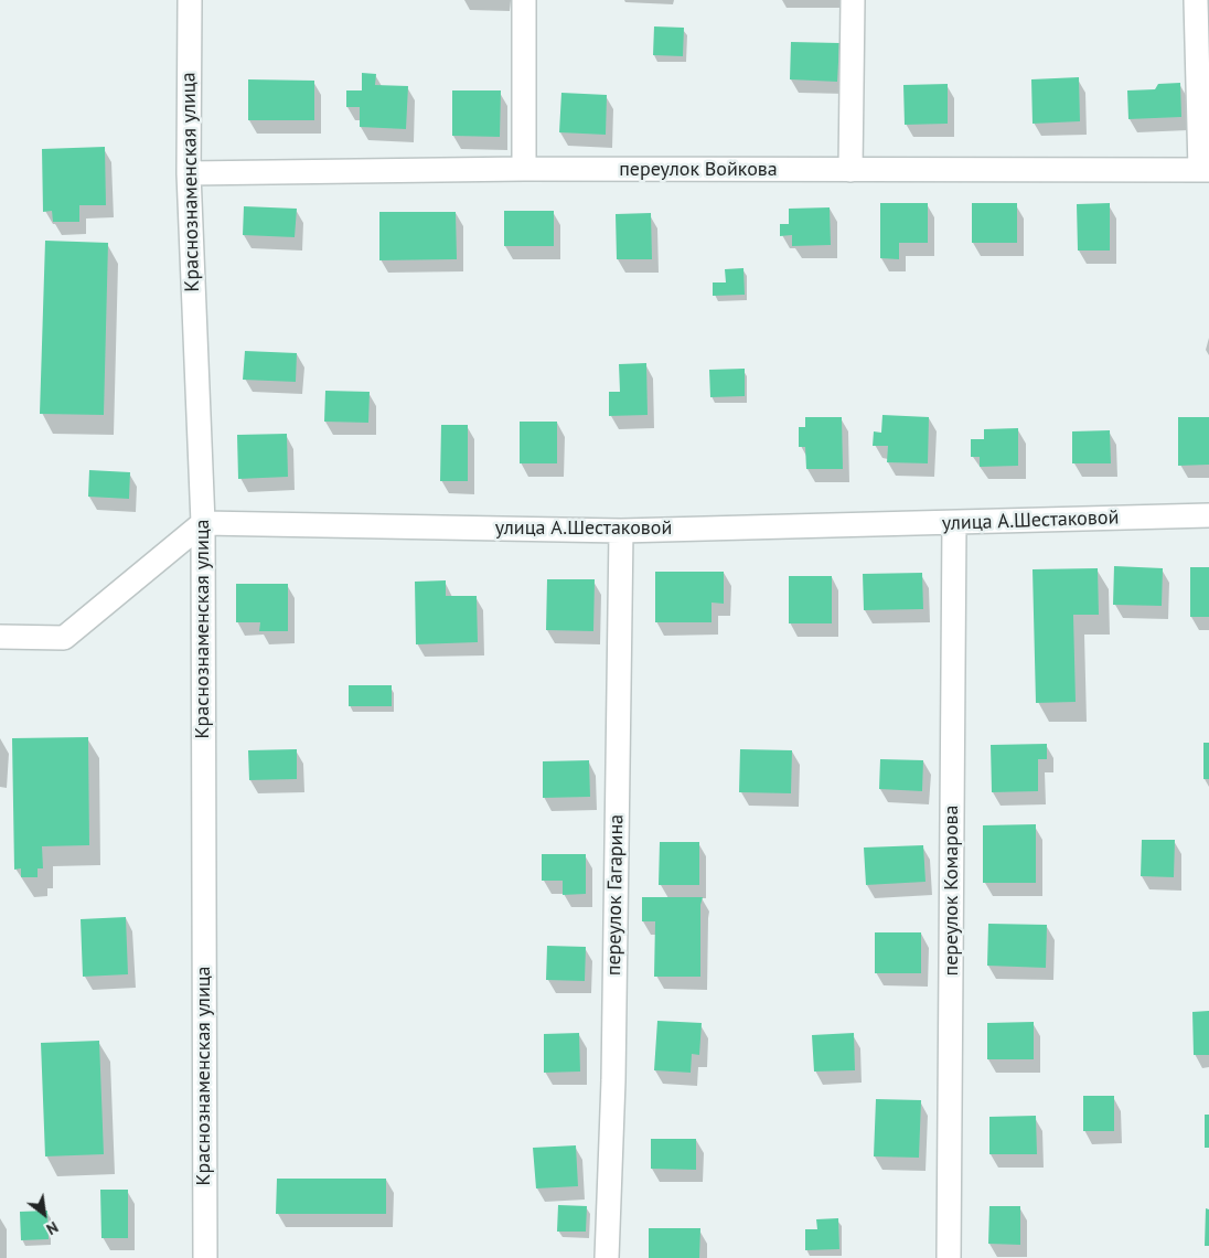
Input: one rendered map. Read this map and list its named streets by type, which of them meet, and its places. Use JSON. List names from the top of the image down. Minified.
{"streets":{"street":["переулок Войкова","Краснознаменская улица","улица А.Шестаковой","переулок Комарова","переулок Гагарина"]},"crossings":[["переулок Войкова","Краснознаменская улица"],["Краснознаменская улица","улица А.Шестаковой"],["улица А.Шестаковой","переулок Комарова"],["улица А.Шестаковой","переулок Гагарина"]],"north":"bottom right"}
